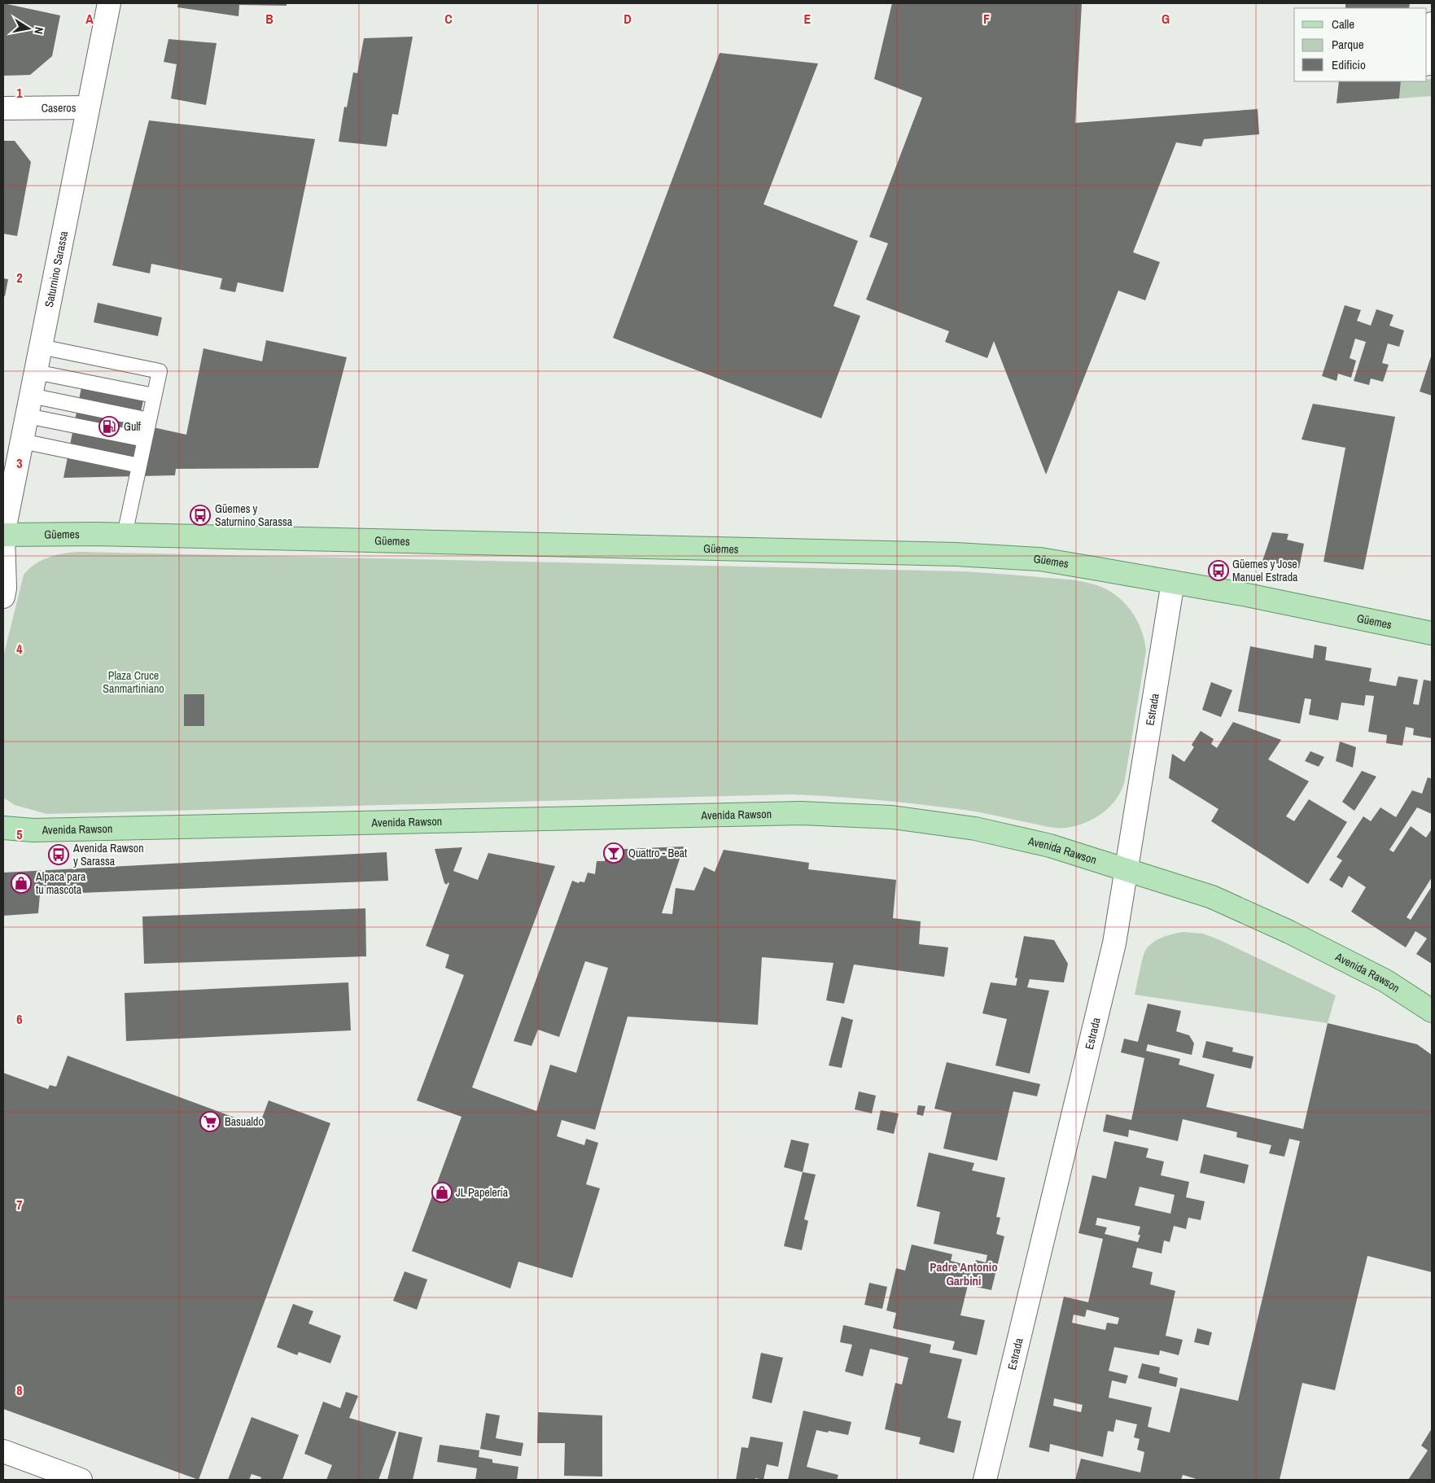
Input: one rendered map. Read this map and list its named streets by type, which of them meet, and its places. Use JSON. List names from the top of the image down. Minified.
{"streets":{"main road":["Güemes","Avenida Rawson"],"street":["Caseros","Saturnino Sarassa","Estrada"]},"crossings":[["Caseros","Saturnino Sarassa"],["Saturnino Sarassa","Güemes"],["Güemes","Estrada"],["Estrada","Avenida Rawson"]],"districts":["Padre Antonio Garbini"],"parks":["Plaza Cruce Sanmartiniano"],"places":{"fuel station":["Gulf"],"bus stop":["Güemes y Saturnino Sarassa","Güemes y Jose Manuel Estrada","Avenida Rawson y Sarassa"],"bar":["Quattro - Beat"],"shop":["Alpaca para tu mascota","JL Papelería"],"supermarket":["Basualdo"]},"legend":["Calle","Parque","Edificio"],"north":"right","grid":{"columns":["A","B","C","D","E","F","G"],"rows":["1","2","3","4","5","6","7","8"]}}
